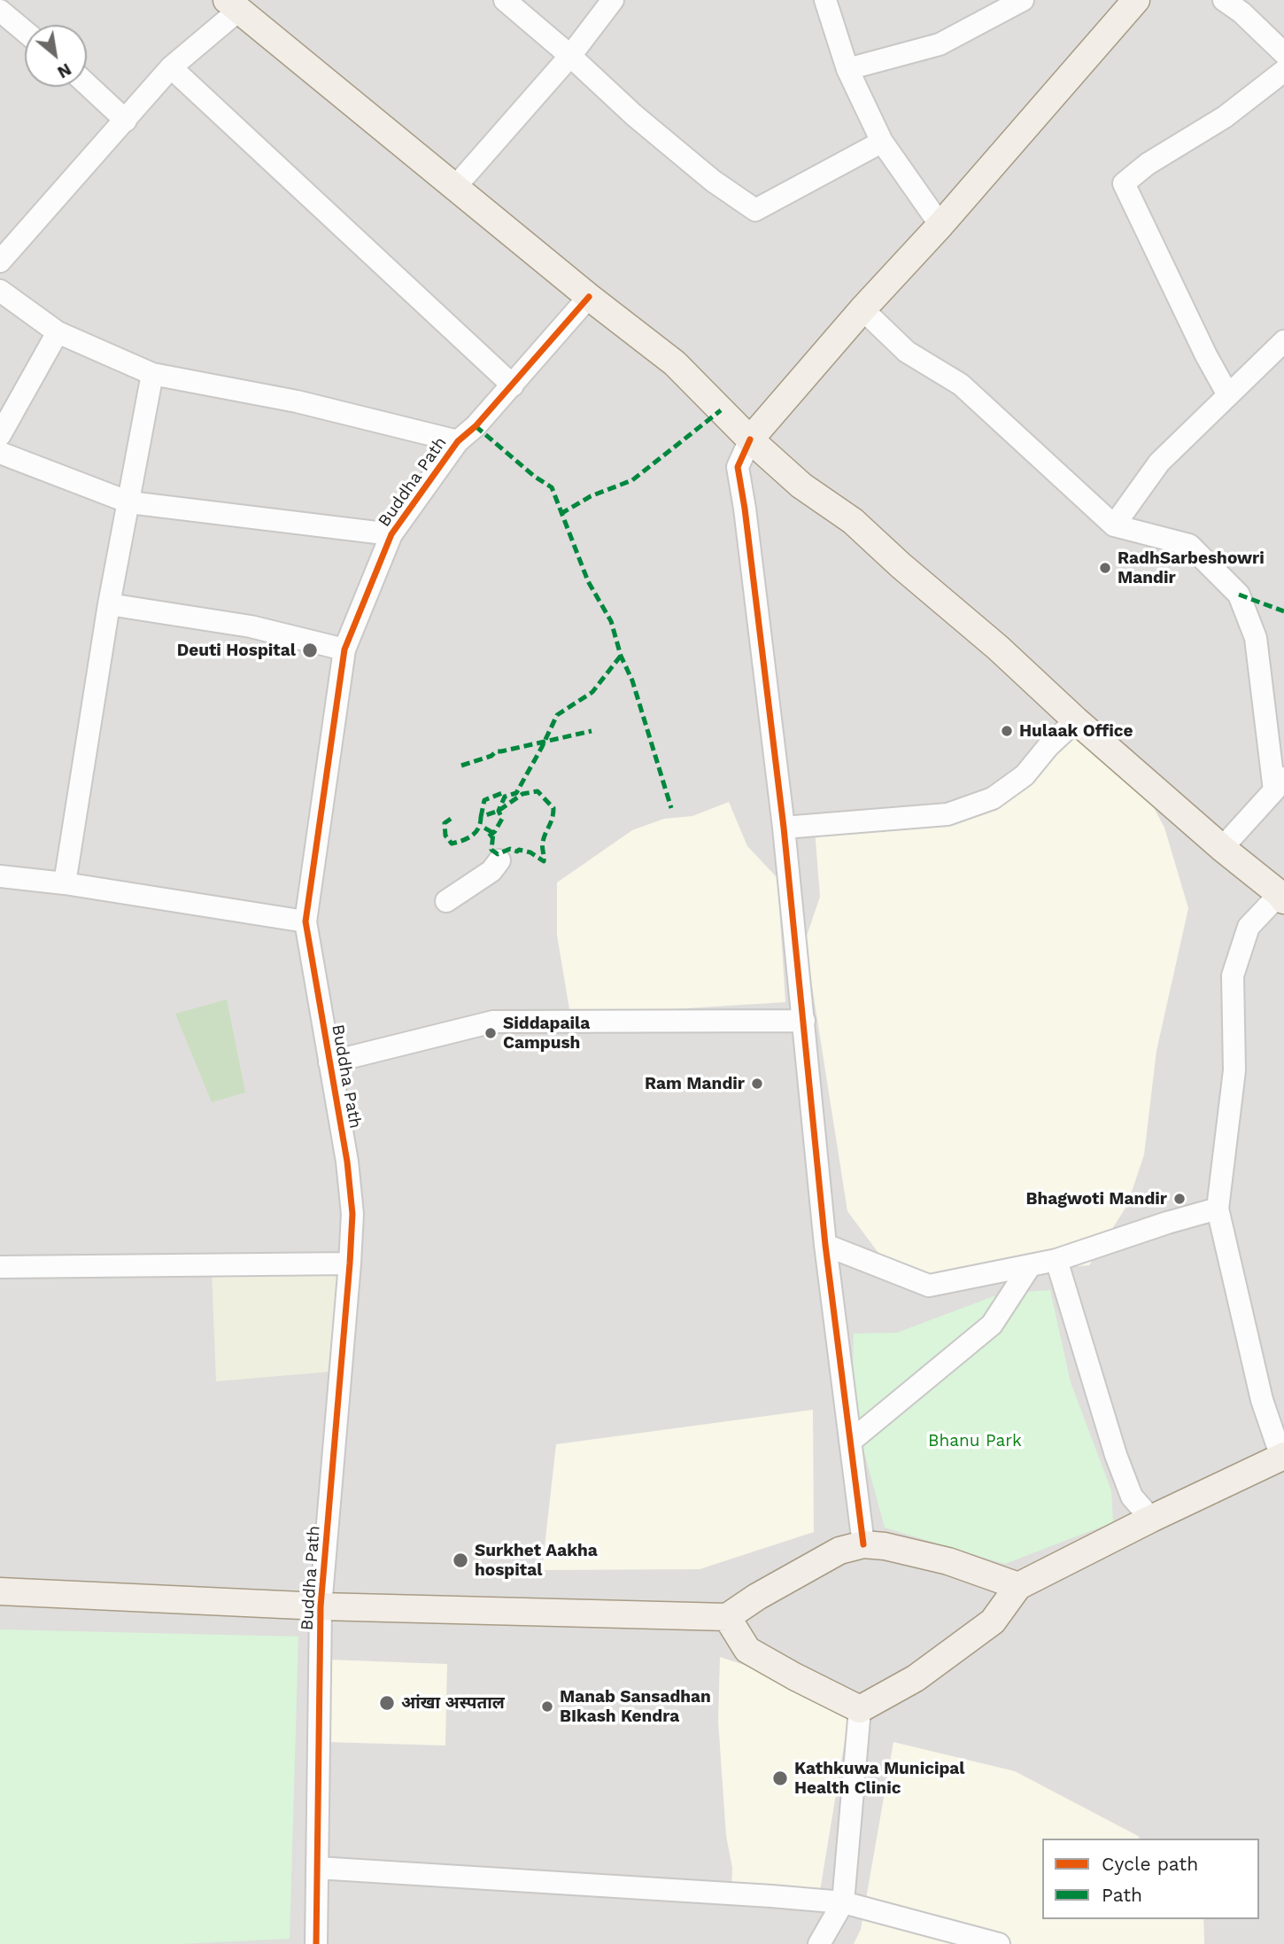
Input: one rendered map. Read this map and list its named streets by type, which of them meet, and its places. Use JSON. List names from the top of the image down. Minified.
{"streets":{"street":["Buddha Path"]},"parks":["Bhanu Park"],"places":["RadhSarbeshowri Mandir","Deuti Hospital","Hulaak Office","Siddapaila Campush","Ram Mandir","Bhagwoti Mandir","Surkhet Aakha hospital","आंखा अस्पताल","Manab Sansadhan BIkash Kendra","Kathkuwa Municipal Health Clinic"],"legend":["Cycle path","Path"],"north":"bottom right"}
